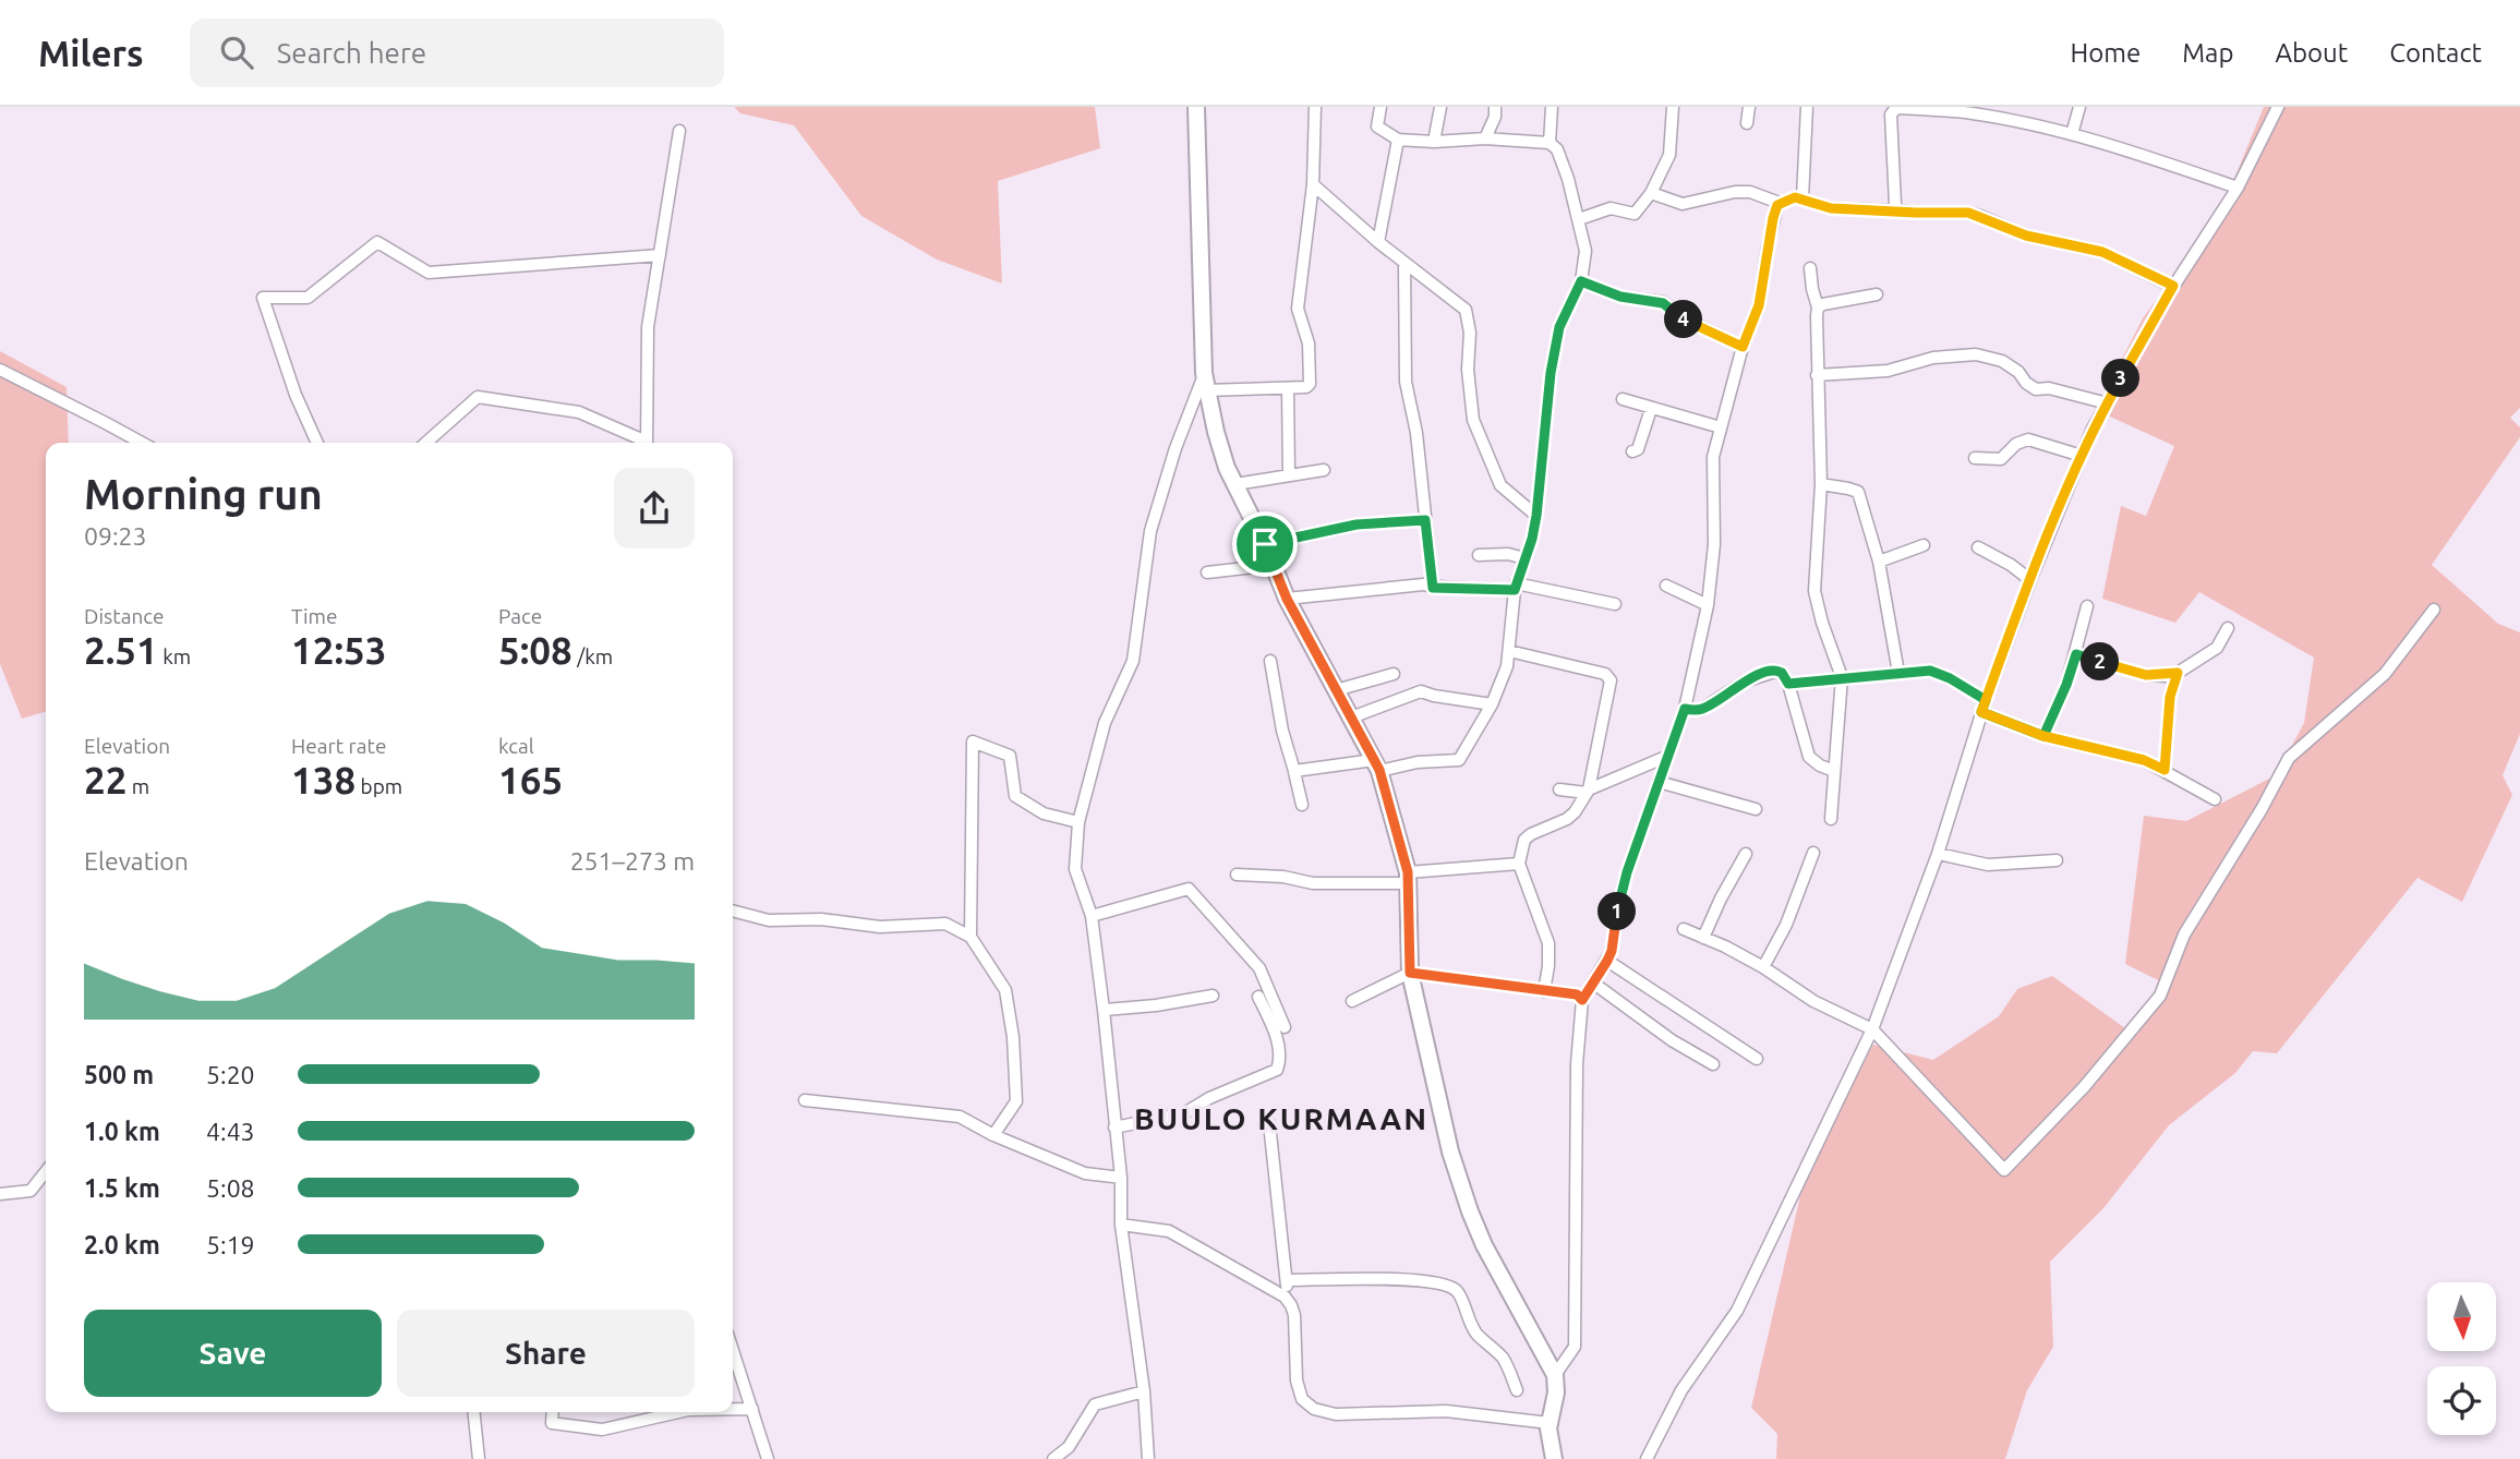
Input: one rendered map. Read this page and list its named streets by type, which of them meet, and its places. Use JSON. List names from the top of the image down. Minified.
{"districts":["BUULO KURMAAN"],"north":"bottom","page":{"header":"Milers","search":"Search here","nav":["Home","Map","About","Contact"],"pins":["4","3","2","1"],"heading":["Morning run","09:23"],"stats":[["Distance","2.51 km"],["Time","12:53"],["Pace","5:08 /km"],["Elevation","22 m"],["Heart rate","138 bpm"],["kcal","165"]],"chart":["Elevation","251–273 m"],"list":[{"name":"500 m","note":"5:20"},{"name":"1.0 km","note":"4:43"},{"name":"1.5 km","note":"5:08"},{"name":"2.0 km","note":"5:19"}],"buttons":["Save","Share"]}}
